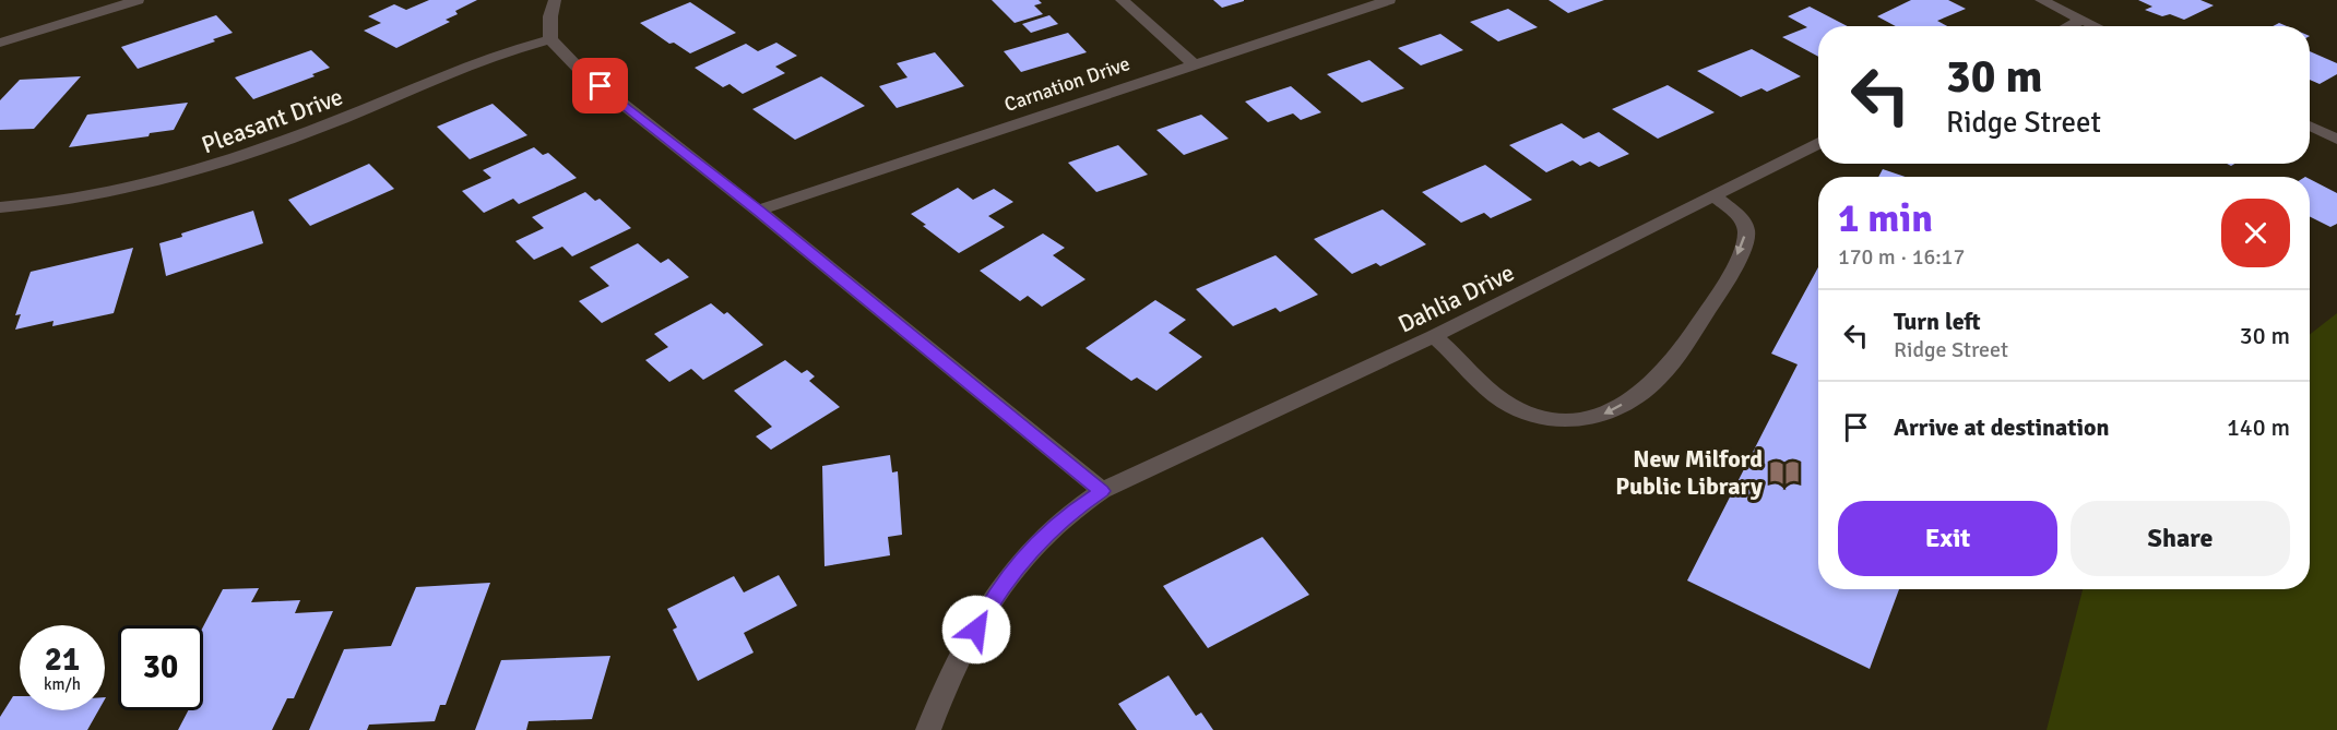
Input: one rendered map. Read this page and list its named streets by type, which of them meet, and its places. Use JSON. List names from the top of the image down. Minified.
{"streets":{"street":["Carnation Drive","Pleasant Drive","Dahlia Drive"]},"places":{"library":["New Milford Public Library"]},"page":{"turn":["30 m","Ridge Street"],"heading":["1 min","170 m · 16:17"],"list":[{"name":"Turn left","note":"Ridge Street","value":"30 m"},{"name":"Arrive at destination","value":"140 m"}],"buttons":["Exit","Share"],"speed":"21 km/h","limit":"30"}}
